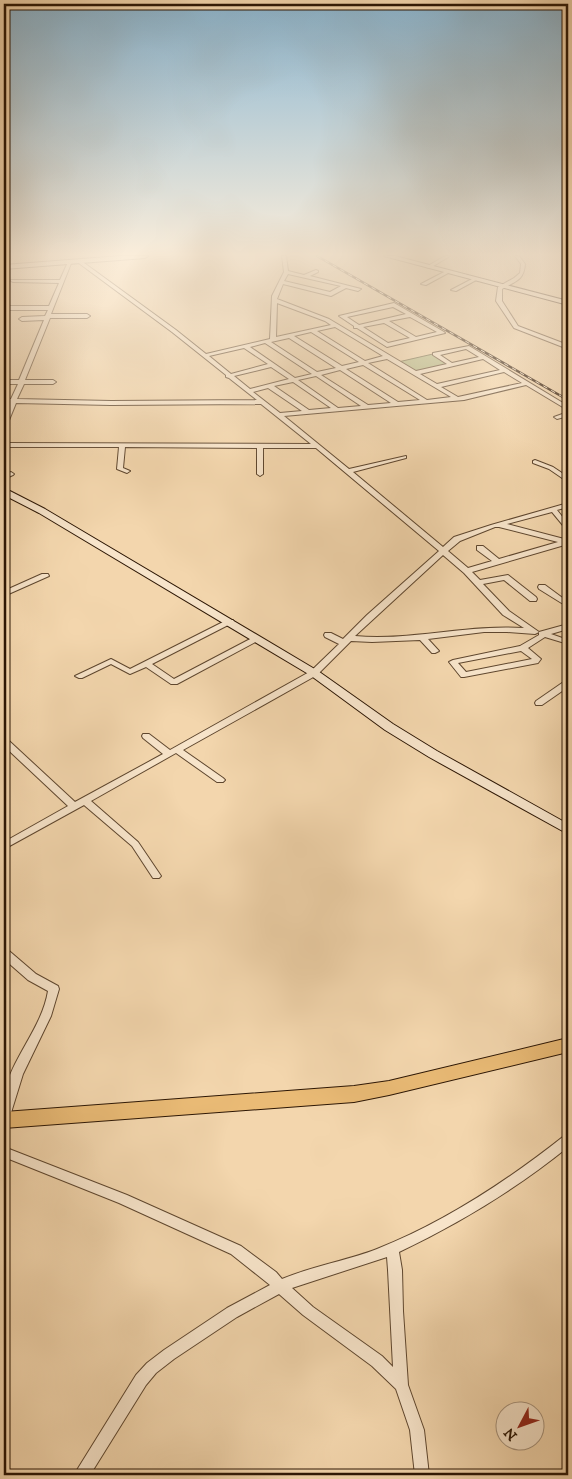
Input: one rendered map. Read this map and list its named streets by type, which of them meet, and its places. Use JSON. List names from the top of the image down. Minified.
{"north":"bottom left"}
